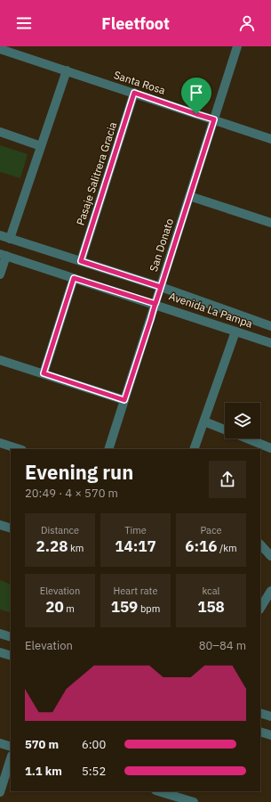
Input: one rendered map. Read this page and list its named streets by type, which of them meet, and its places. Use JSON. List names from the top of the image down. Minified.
{"streets":{"street":["Santa Rosa","Pasaje Salitrera Gracia","San Donato","Avenida La Pampa"]},"crossings":[["Santa Rosa","Pasaje Salitrera Gracia"],["Santa Rosa","San Donato"],["Pasaje Salitrera Gracia","Avenida La Pampa"],["San Donato","Avenida La Pampa"]],"page":{"header":"Fleetfoot","heading":["Evening run","20:49 · 4 × 570 m"],"stats":[["Distance","2.28 km"],["Time","14:17"],["Pace","6:16 /km"],["Elevation","20 m"],["Heart rate","159 bpm"],["kcal","158"]],"chart":["Elevation","80–84 m"],"list":[{"name":"570 m","note":"6:00"},{"name":"1.1 km","note":"5:52"}]}}
